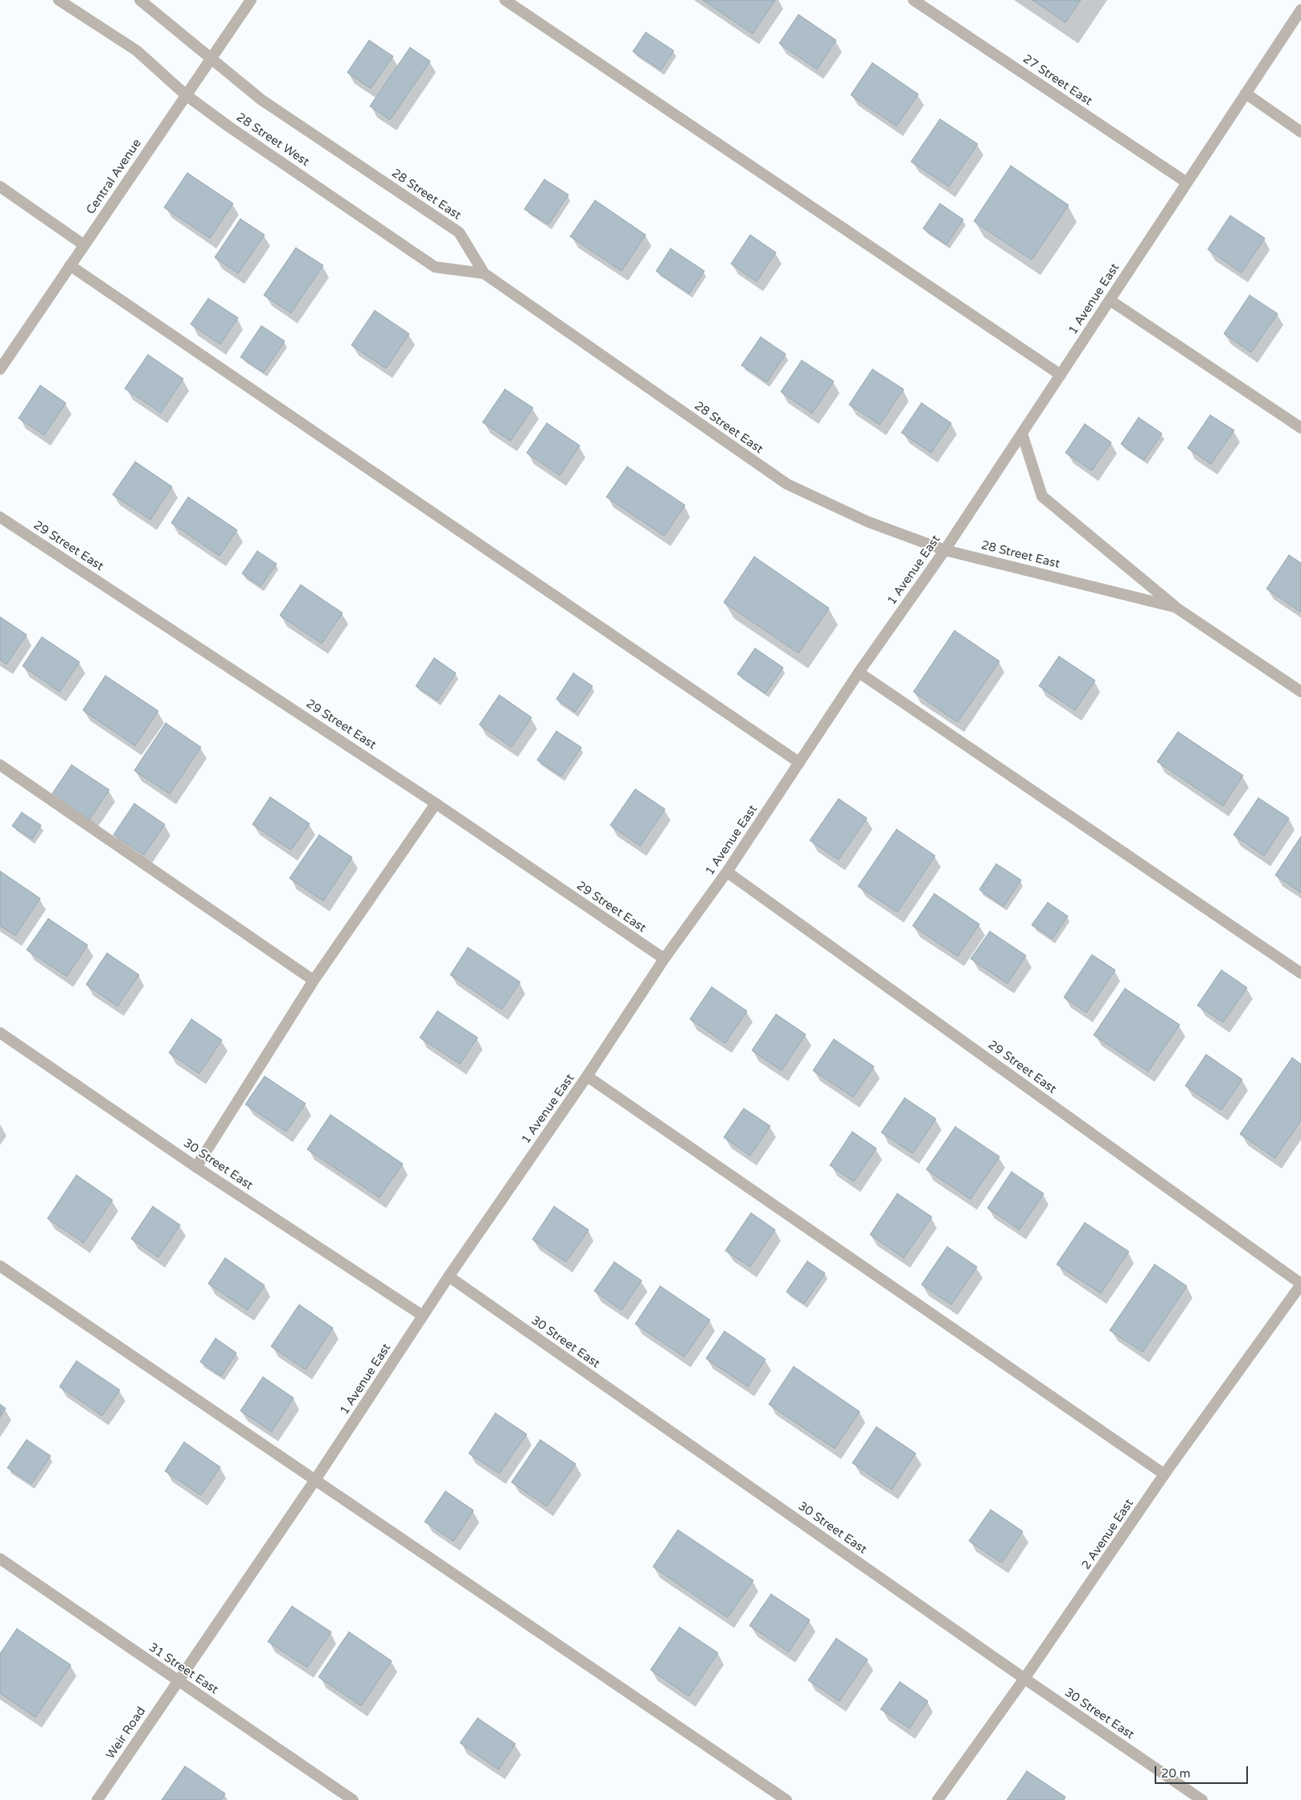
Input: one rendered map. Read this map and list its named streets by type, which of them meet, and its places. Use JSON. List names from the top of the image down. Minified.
{"streets":{"street":["27 Street East","28 Street West","Central Avenue","28 Street East","1 Avenue East","29 Street East","30 Street East","2 Avenue East","31 Street East","Weir Road"]},"crossings":[["27 Street East","1 Avenue East"],["28 Street West","Central Avenue"],["28 Street West","28 Street East"],["Central Avenue","28 Street East"],["28 Street East","1 Avenue East"],["1 Avenue East","29 Street East"],["1 Avenue East","30 Street East"],["1 Avenue East","31 Street East"],["1 Avenue East","Weir Road"],["29 Street East","2 Avenue East"],["30 Street East","2 Avenue East"],["31 Street East","Weir Road"]],"scale_bar":"20 m"}
